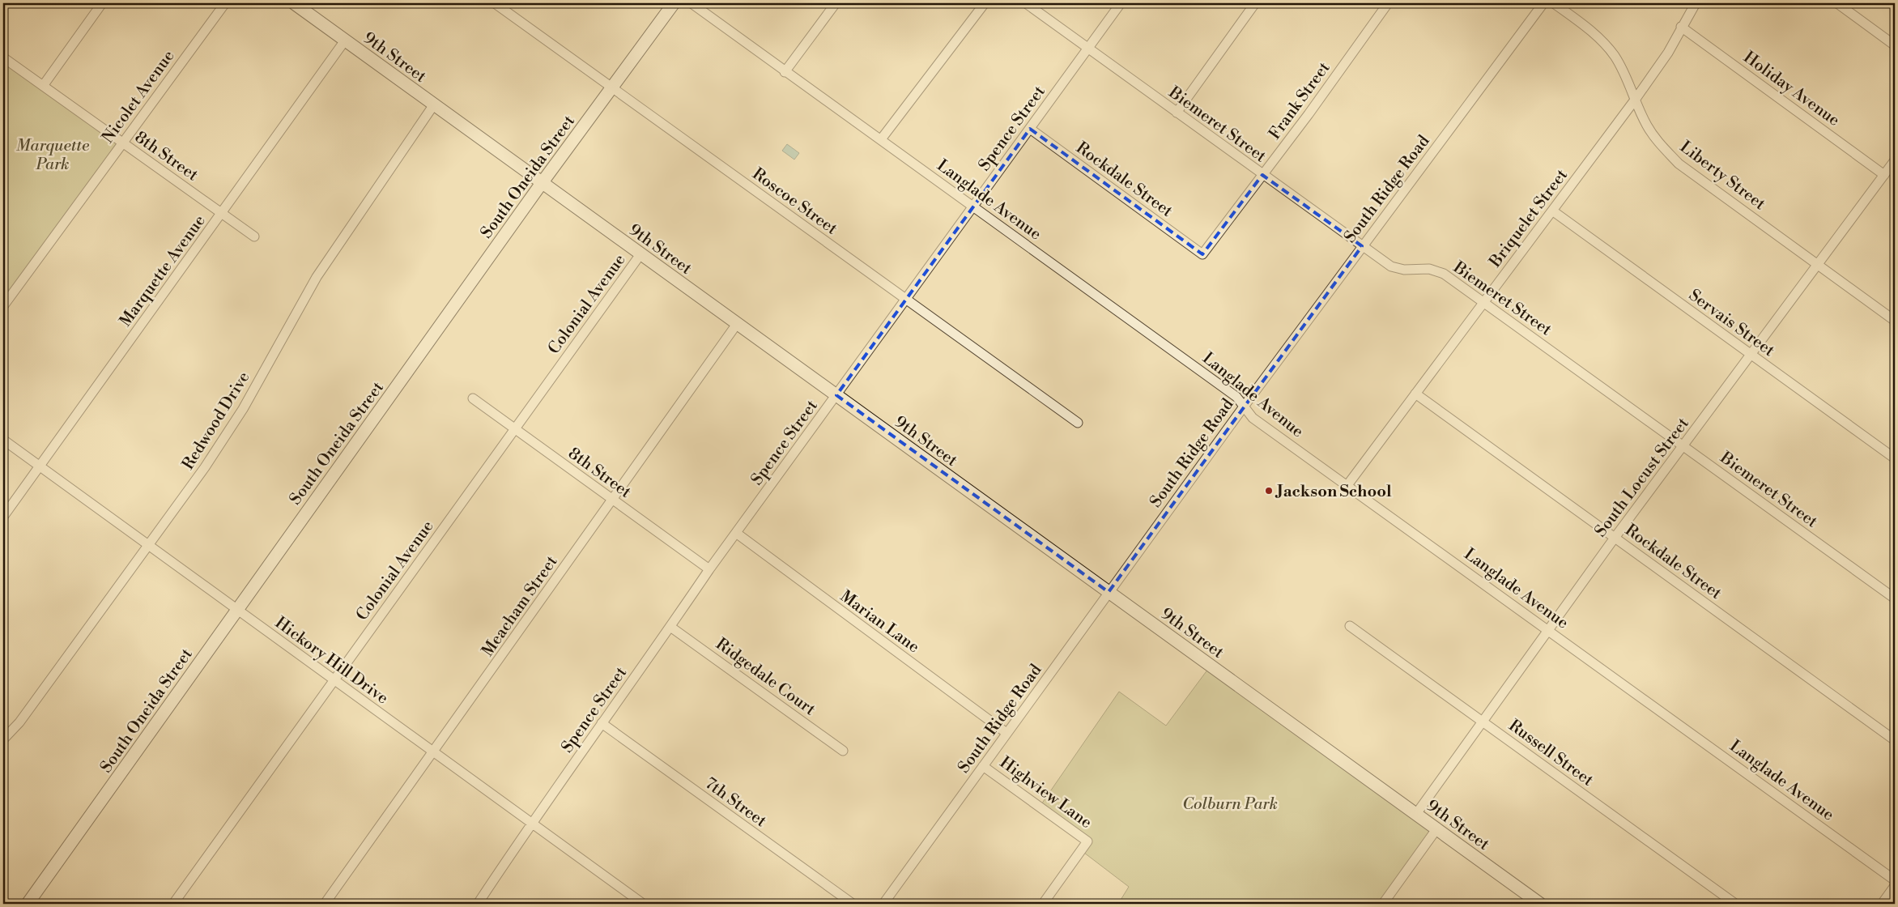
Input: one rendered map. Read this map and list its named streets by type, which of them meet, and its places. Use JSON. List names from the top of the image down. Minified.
{"streets":{"street":["9th Street","Holiday Avenue","Nicolet Avenue","Frank Street","Biemeret Street","Spence Street","8th Street","Liberty Street","South Oneida Street","Rockdale Street","South Ridge Road","Langlade Avenue","Roscoe Street","Briquelet Street","Marquette Avenue","Colonial Avenue","Servais Street","Redwood Drive","South Locust Street","Meacham Street","Marian Lane","Hickory Hill Drive","Ridgedale Court","Russell Street","Highview Lane","7th Street"]},"crossings":[["9th Street","Spence Street"],["9th Street","South Oneida Street"],["9th Street","South Ridge Road"],["9th Street","Marquette Avenue"],["9th Street","Colonial Avenue"],["9th Street","Redwood Drive"],["9th Street","South Locust Street"],["9th Street","Meacham Street"],["Holiday Avenue","Briquelet Street"],["Holiday Avenue","South Locust Street"],["Nicolet Avenue","8th Street"],["Frank Street","Biemeret Street"],["Frank Street","Rockdale Street"],["Biemeret Street","Spence Street"],["Biemeret Street","South Ridge Road"],["Biemeret Street","Briquelet Street"],["Biemeret Street","South Locust Street"],["Spence Street","8th Street"],["Spence Street","Rockdale Street"],["Spence Street","Langlade Avenue"],["Spence Street","Roscoe Street"],["Spence Street","Marian Lane"],["Spence Street","Hickory Hill Drive"],["Spence Street","Ridgedale Court"],["Spence Street","7th Street"],["8th Street","Marquette Avenue"],["8th Street","Colonial Avenue"],["8th Street","Meacham Street"],["Liberty Street","Briquelet Street"],["Liberty Street","South Locust Street"],["South Oneida Street","Roscoe Street"],["South Oneida Street","Hickory Hill Drive"],["Rockdale Street","Briquelet Street"],["Rockdale Street","South Locust Street"],["South Ridge Road","Langlade Avenue"],["South Ridge Road","Marian Lane"],["South Ridge Road","Highview Lane"],["Langlade Avenue","Briquelet Street"],["Langlade Avenue","South Locust Street"],["Briquelet Street","Servais Street"],["Marquette Avenue","Hickory Hill Drive"],["Colonial Avenue","Hickory Hill Drive"],["Servais Street","South Locust Street"],["Redwood Drive","Hickory Hill Drive"],["South Locust Street","Russell Street"],["Meacham Street","Hickory Hill Drive"]],"parks":["Marquette Park","Colburn Park"],"places":["Jackson School"]}
